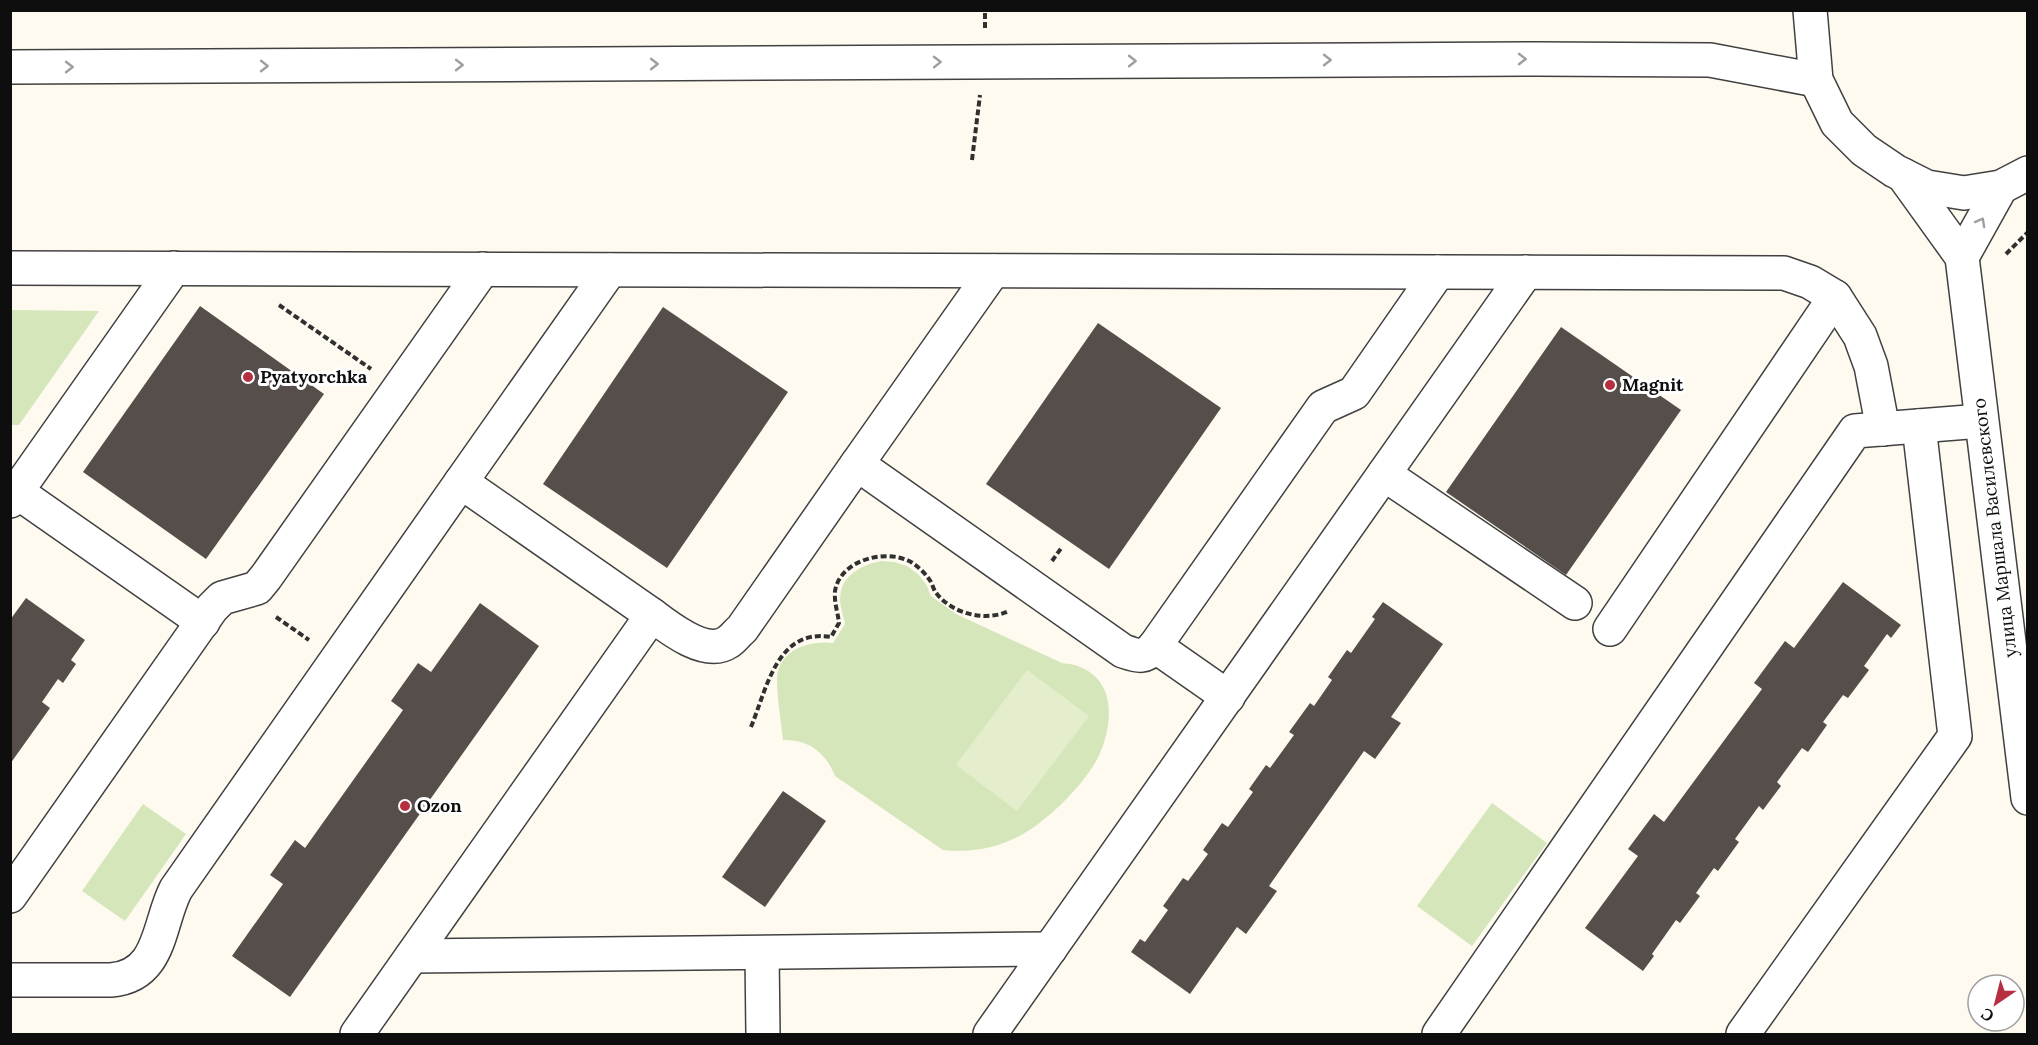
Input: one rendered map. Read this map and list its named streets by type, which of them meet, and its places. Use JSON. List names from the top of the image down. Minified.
{"streets":{"street":["улица Маршала Василевского"]},"places":["Pyatyorchka","Magnit","Ozon"],"north":"bottom left"}
